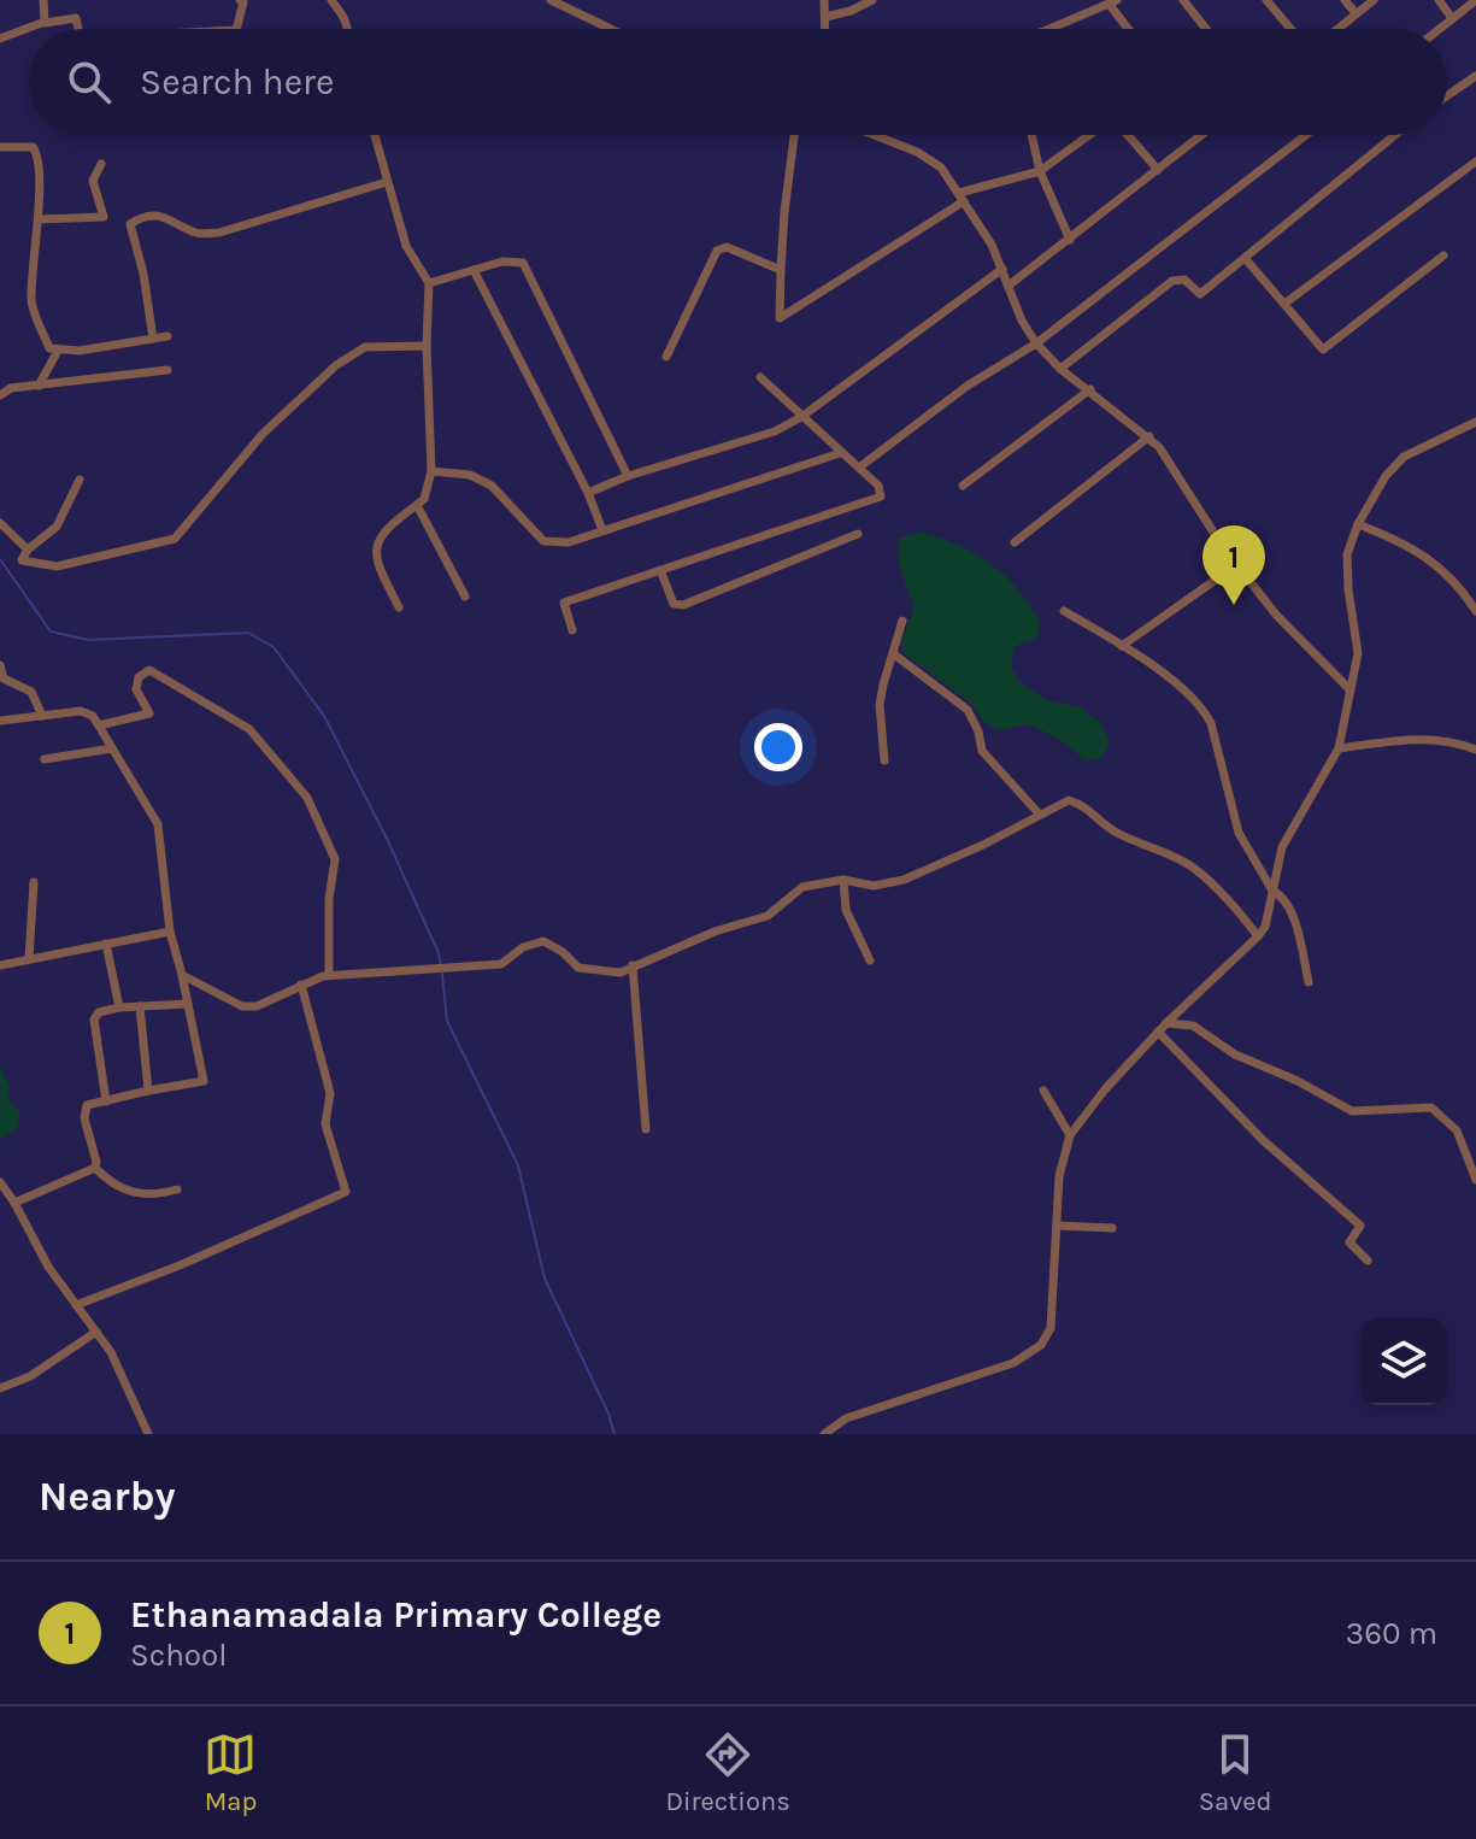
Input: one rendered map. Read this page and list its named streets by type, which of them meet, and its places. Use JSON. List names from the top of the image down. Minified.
{"page":{"search":"Search here","pins":"1","heading":"Nearby","list":[{"mark":"1","name":"Ethanamadala Primary College","note":"School","value":"360 m"}],"nav":["Map","Directions","Saved"]}}
